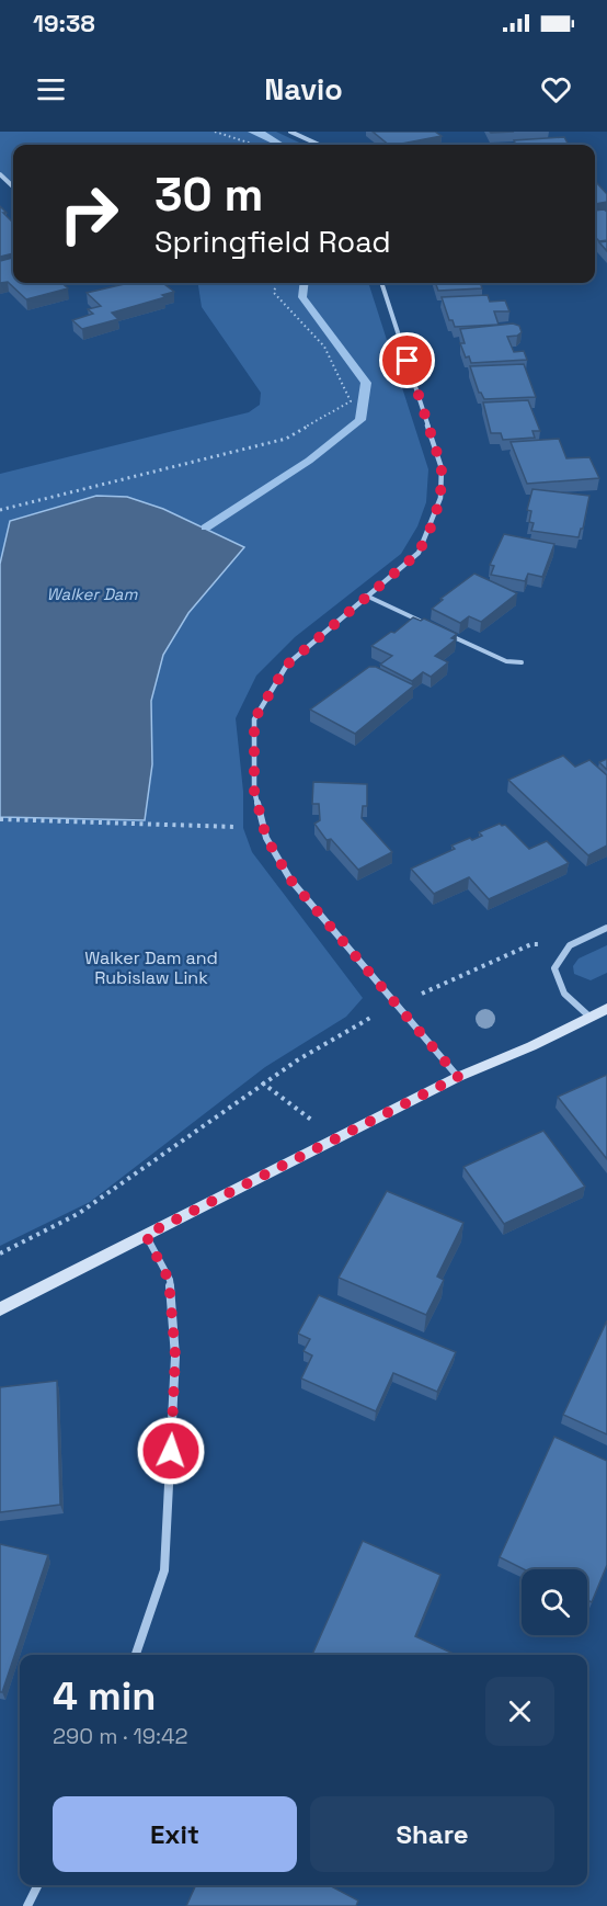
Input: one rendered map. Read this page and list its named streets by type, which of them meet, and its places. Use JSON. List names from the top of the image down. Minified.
{"water":["Walker Dam"],"parks":["Walker Dam and Rubislaw Link"],"page":{"status":"19:38","header":"Navio","turn":["30 m","Springfield Road"],"heading":["4 min","290 m · 19:42"],"buttons":["Exit","Share"]}}
